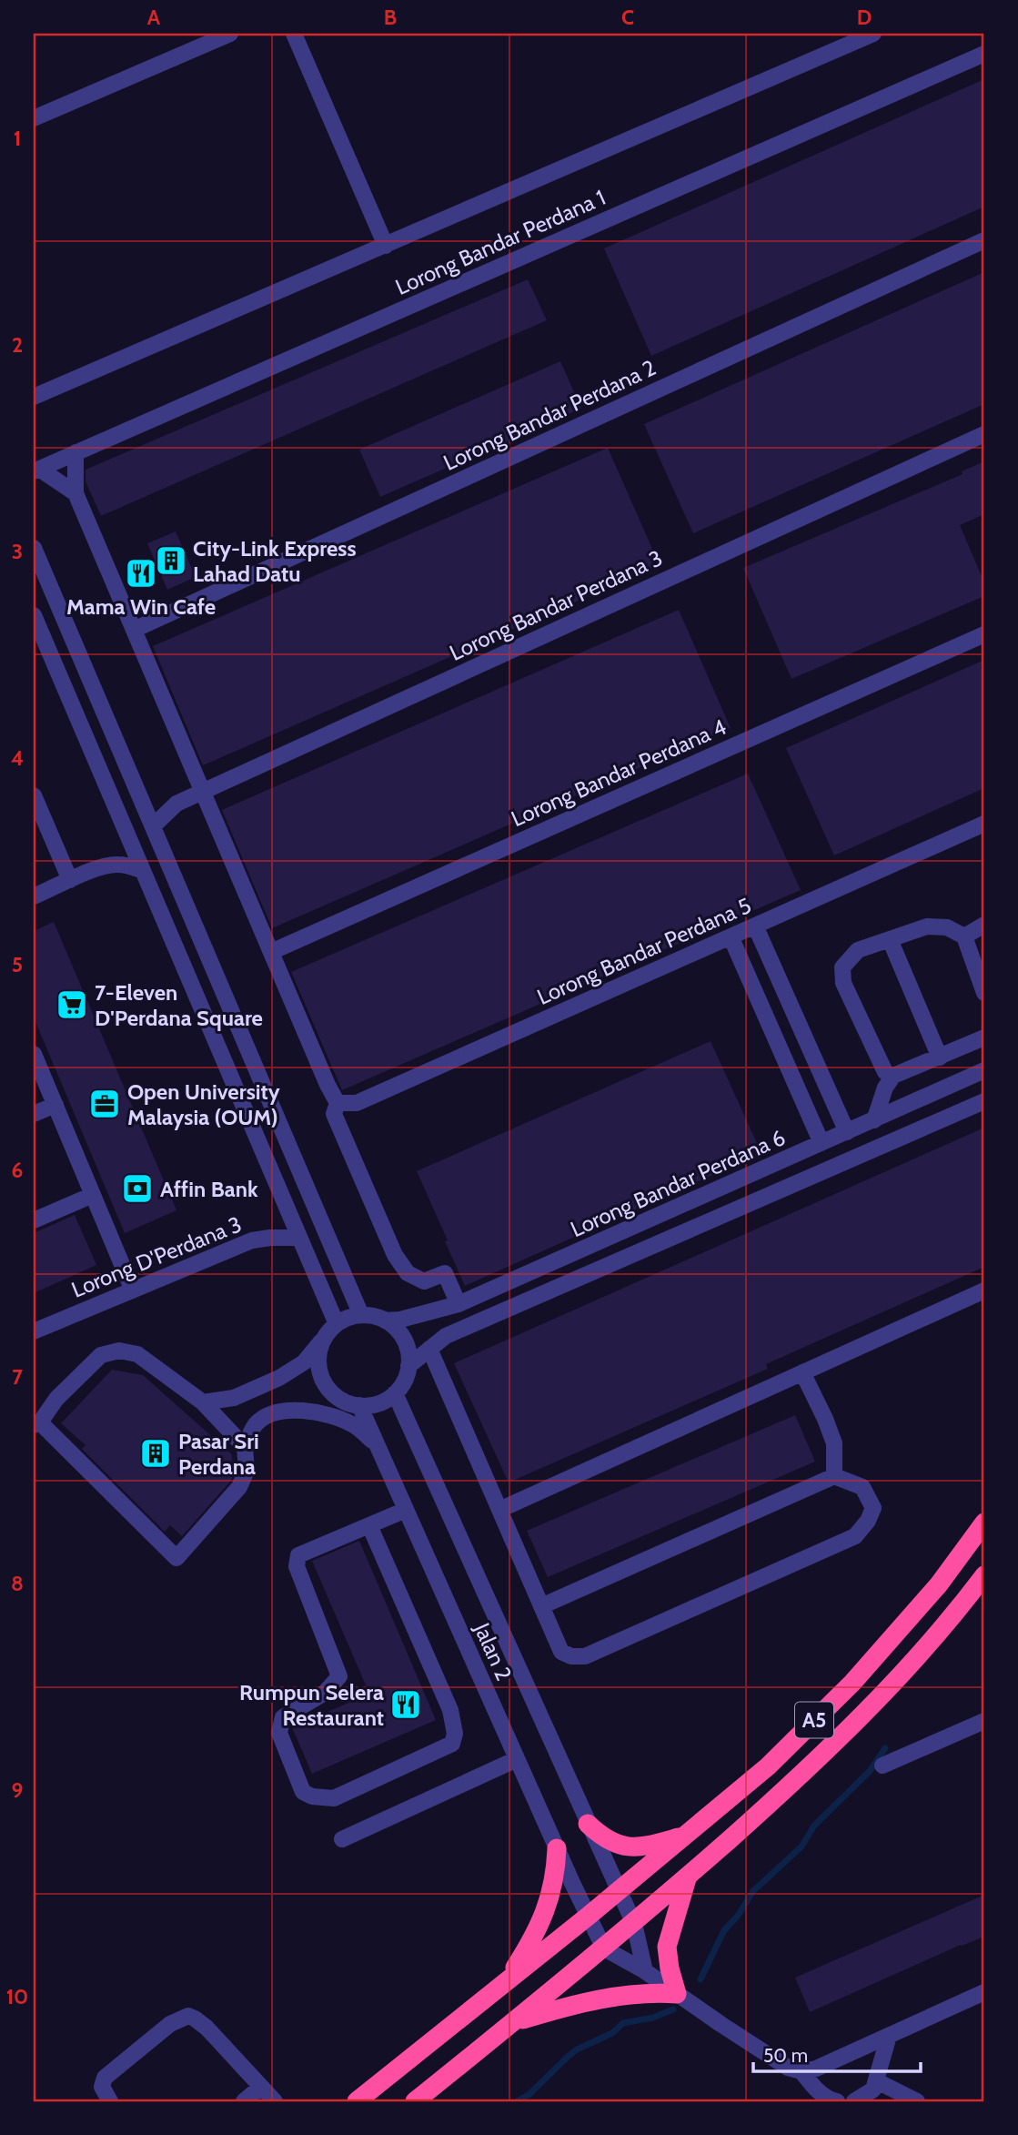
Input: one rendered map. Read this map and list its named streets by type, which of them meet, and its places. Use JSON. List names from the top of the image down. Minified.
{"streets":{"highway":["A5"],"street":["Lorong Bandar Perdana 1","Lorong Bandar Perdana 2","Lorong Bandar Perdana 3","Lorong Bandar Perdana 4","Lorong Bandar Perdana 5","Lorong Bandar Perdana 6","Lorong D'Perdana 3","Jalan 2"]},"crossings":[["Lorong Bandar Perdana 6","Jalan 2"],["Jalan 2","A5"]],"places":{"building":["City-Link Express Lahad Datu","Pasar Sri Perdana"],"restaurant":["Mama Win Cafe","Rumpun Selera Restaurant"],"supermarket":["7-Eleven D'Perdana Square"],"office":["Open University Malaysia (OUM)"],"bank":["Affin Bank"]},"scale_bar":"50 m","grid":{"columns":["A","B","C","D"],"rows":["1","2","3","4","5","6","7","8","9","10"]}}
